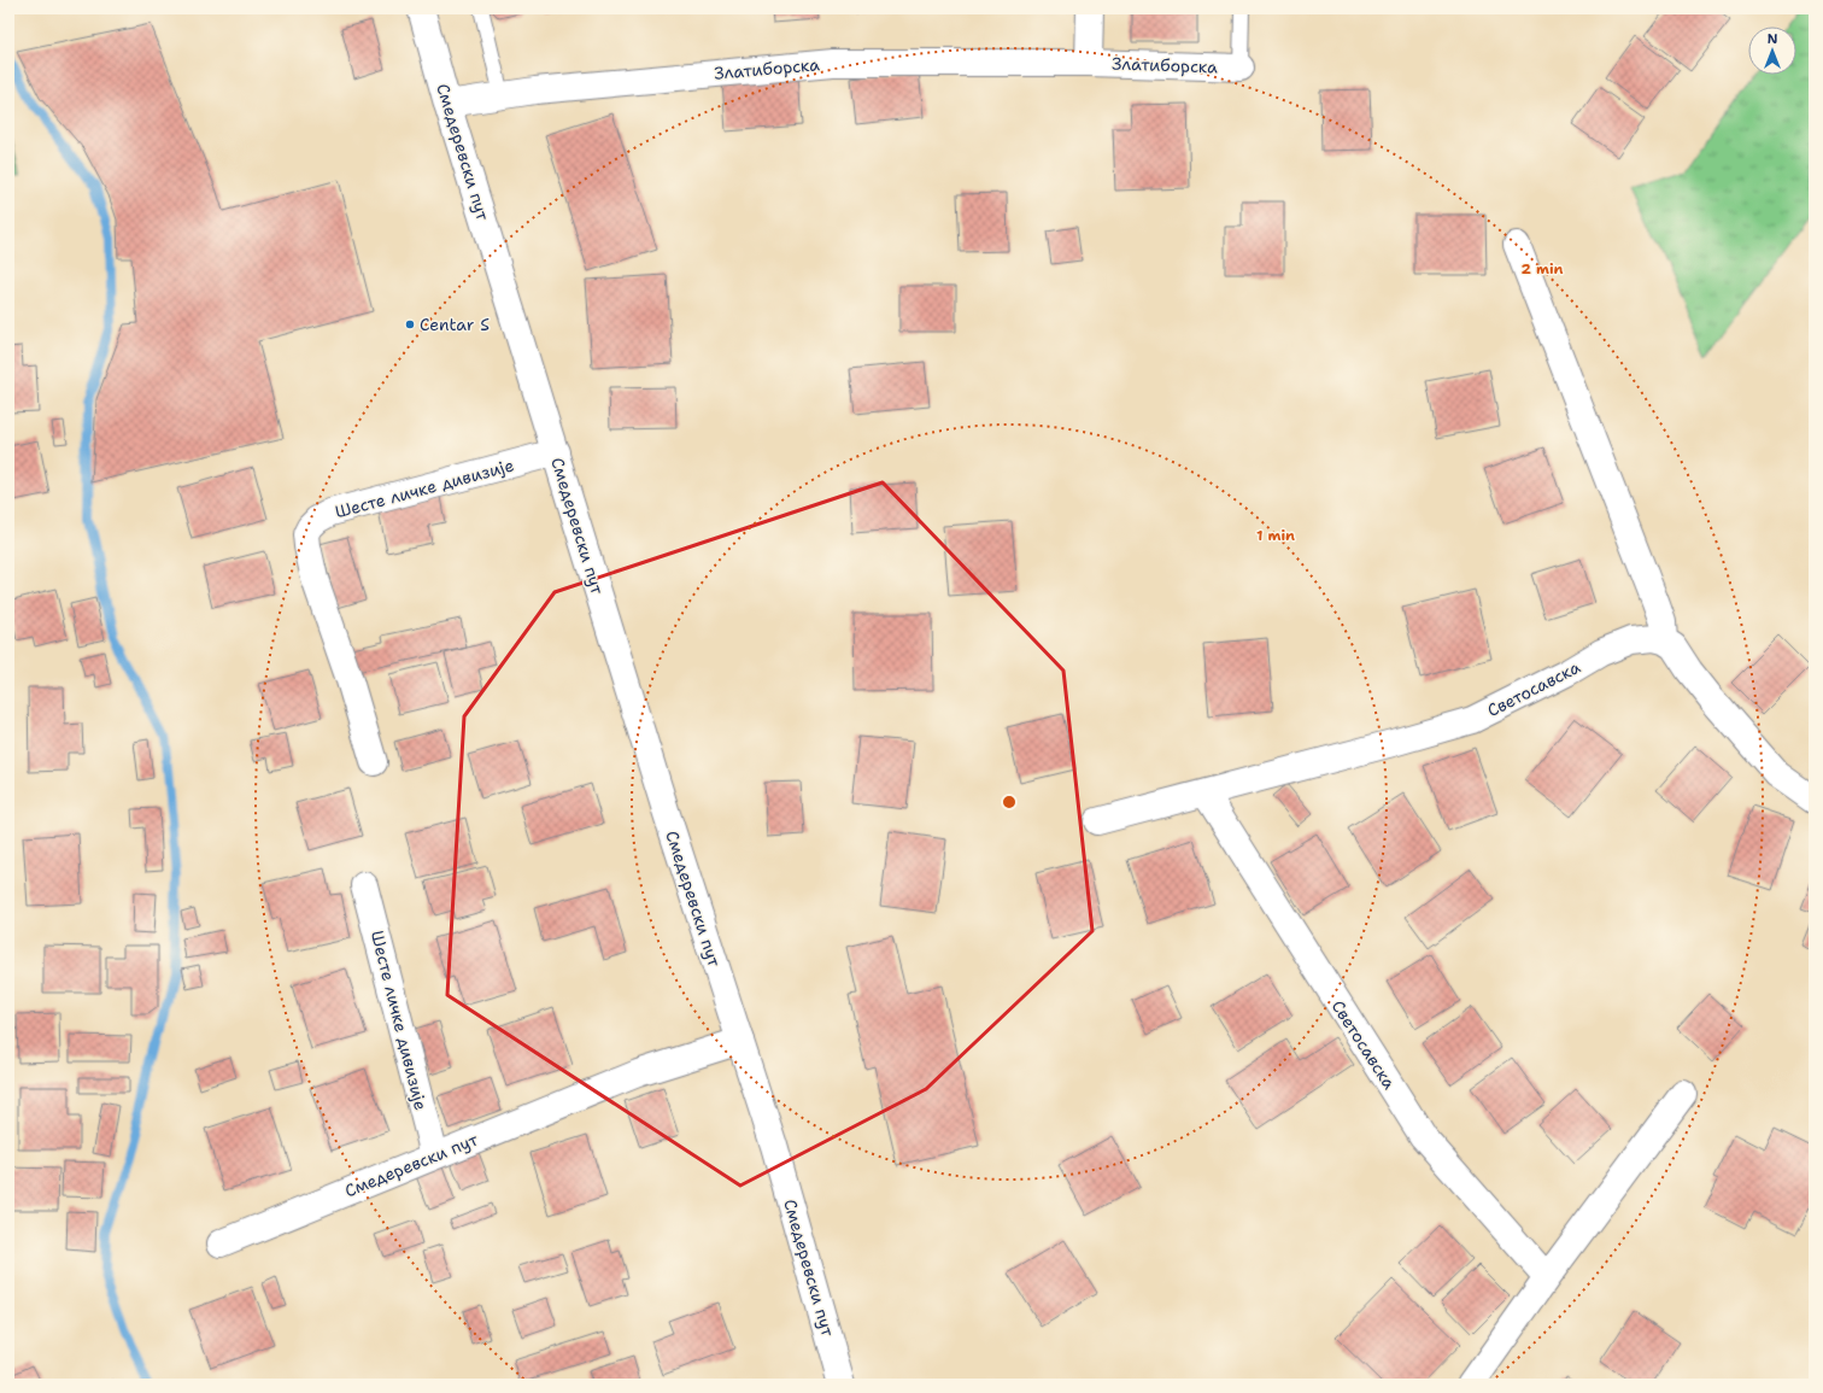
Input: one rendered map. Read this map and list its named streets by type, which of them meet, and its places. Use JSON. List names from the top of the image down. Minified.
{"streets":{"street":["Златиборска","Смедеревски пут","Шесте личке дивизије","Светосавска"]},"crossings":[["Златиборска","Смедеревски пут"],["Смедеревски пут","Шесте личке дивизије"]],"places":["Centar S"],"north":"top","rings":["2 min","1 min"]}
